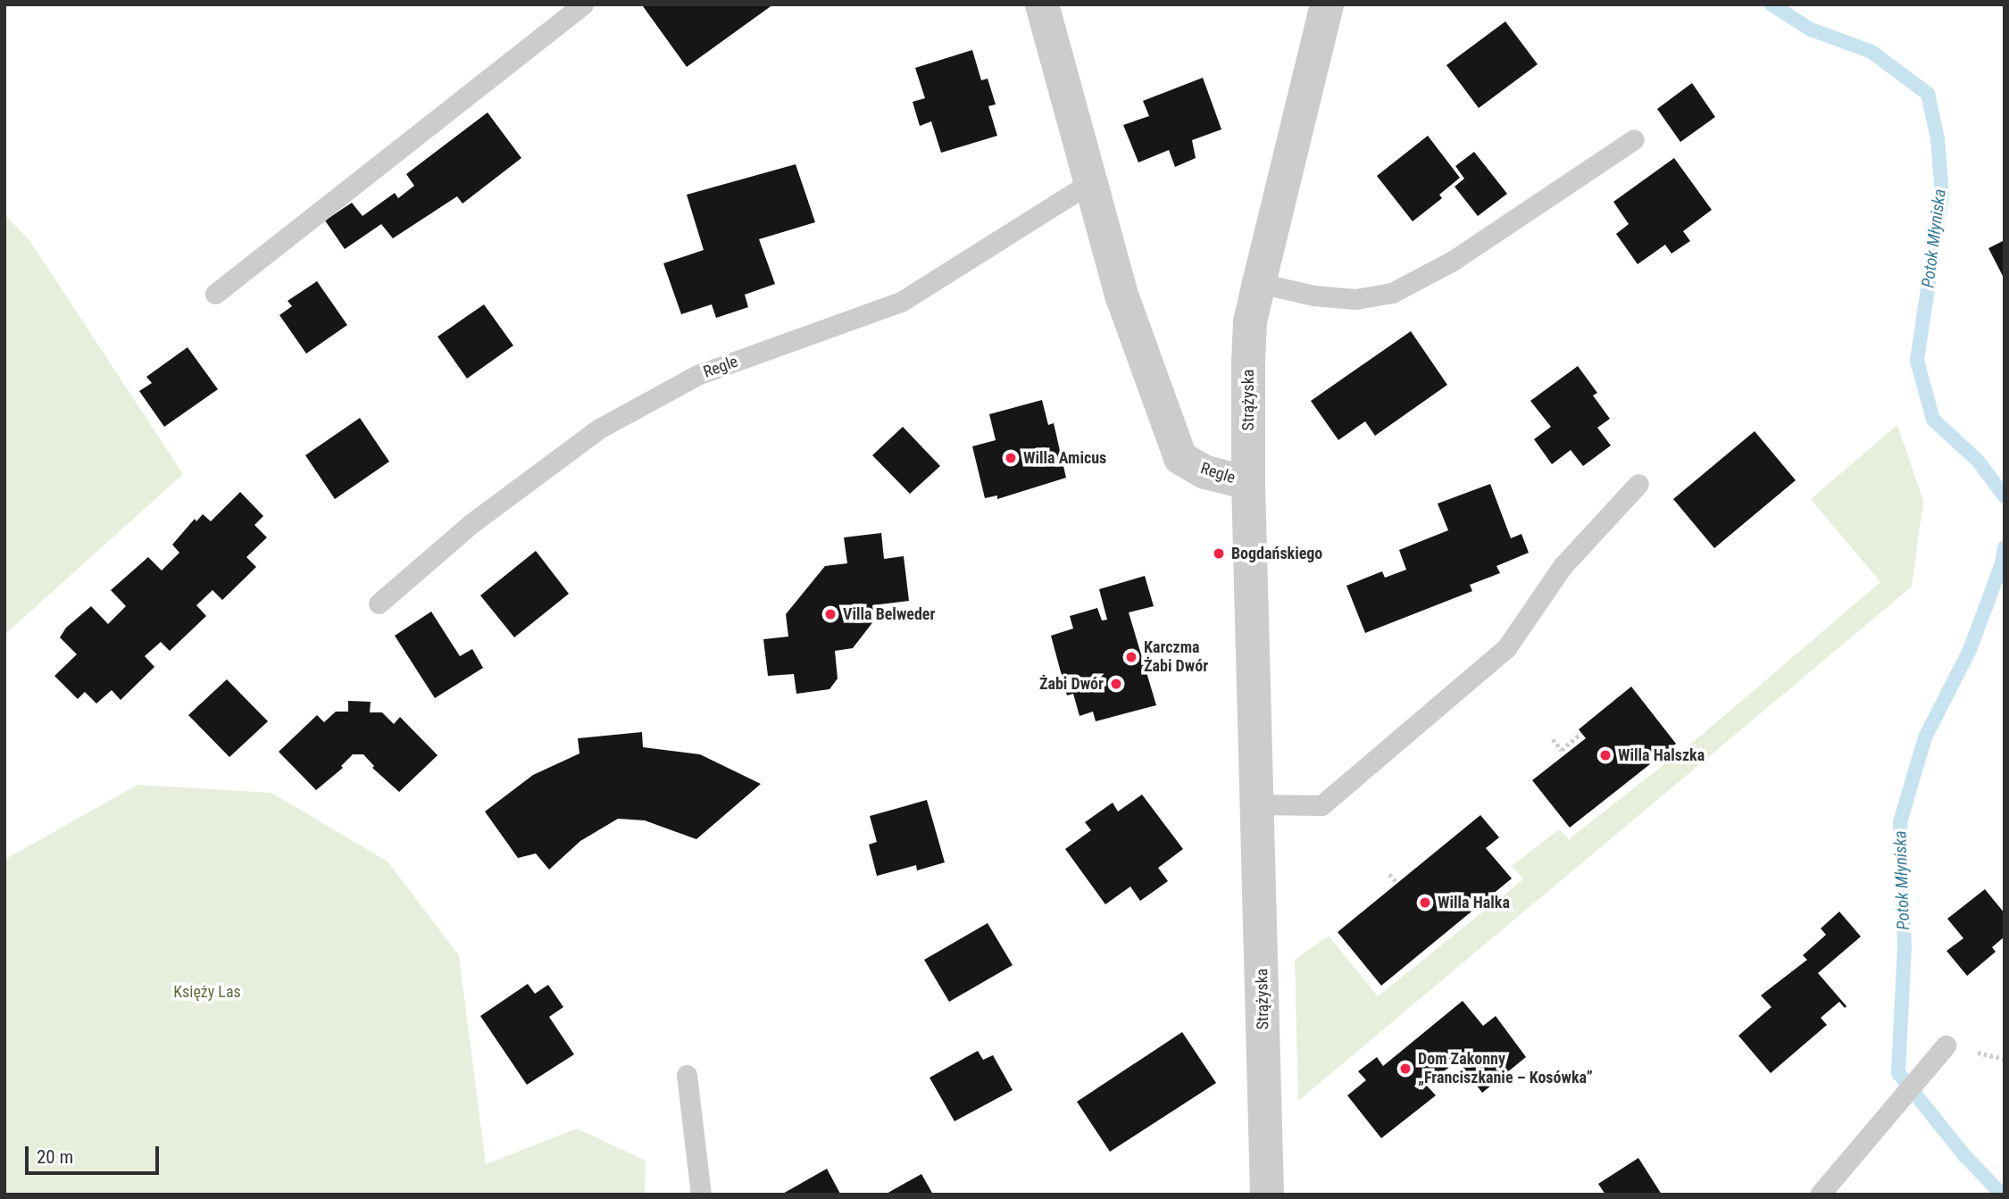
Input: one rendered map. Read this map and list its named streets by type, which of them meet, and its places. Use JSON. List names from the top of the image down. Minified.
{"streets":{"street":["Regle","Strążyska"]},"crossings":[["Regle","Strążyska"]],"water":["Potok Młyniska"],"parks":["Księży Las"],"places":["Willa Amicus","Bogdańskiego","Villa Belweder","Karczma Żabi Dwór","Żabi Dwór","Willa Halszka","Willa Halka","Dom Zakonny „Franciszkanie – Kosówka”"],"scale_bar":"20 m"}
